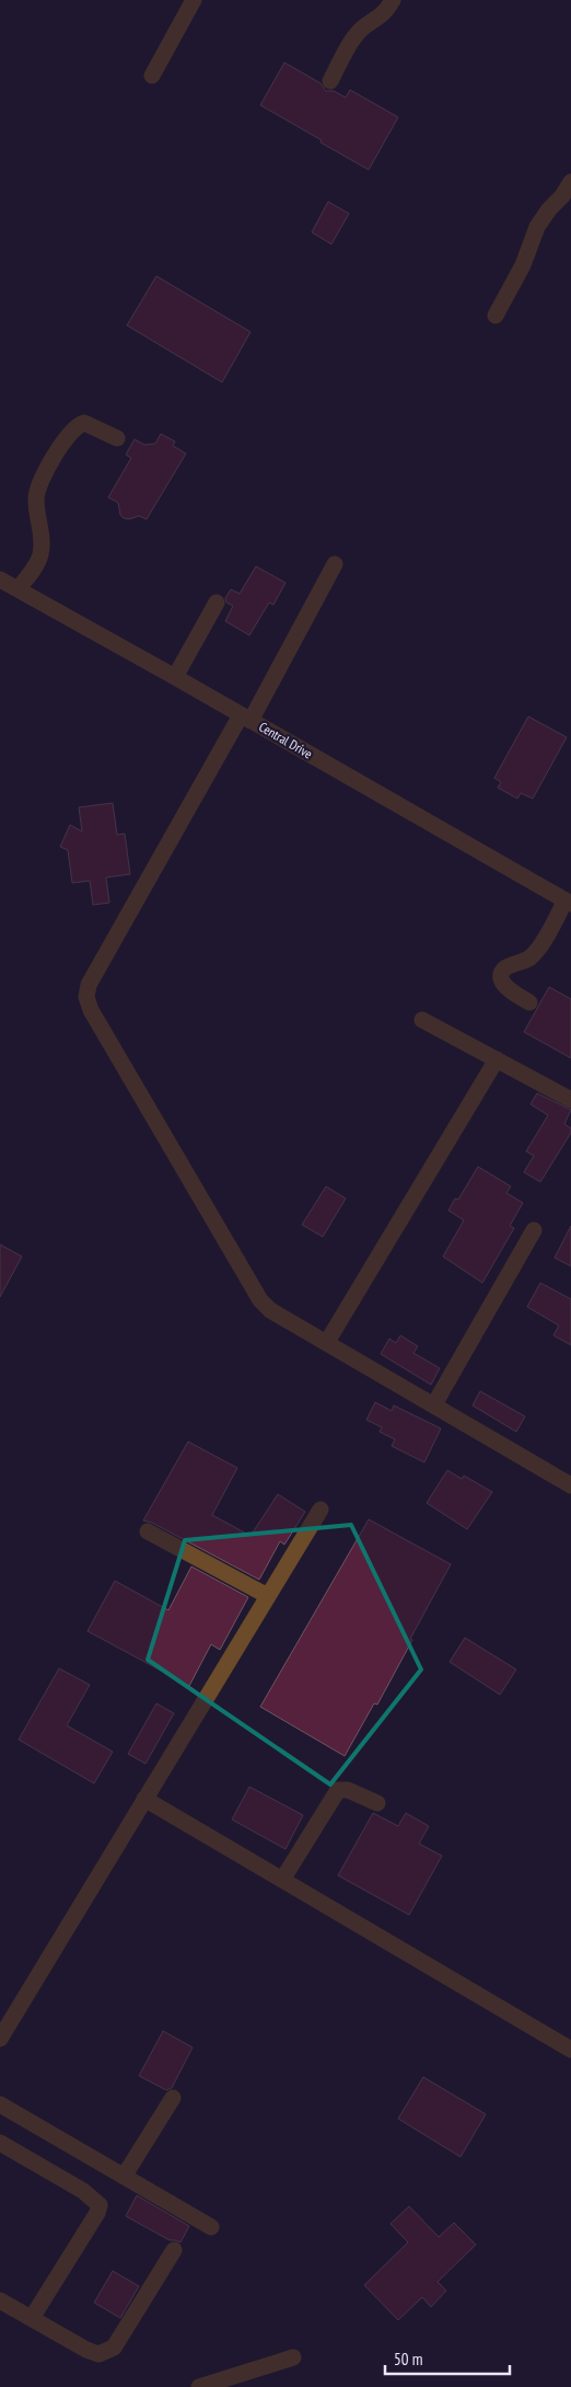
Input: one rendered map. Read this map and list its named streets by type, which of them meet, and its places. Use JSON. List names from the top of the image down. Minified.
{"streets":{"street":["Central Drive"]},"scale_bar":"50 m"}
